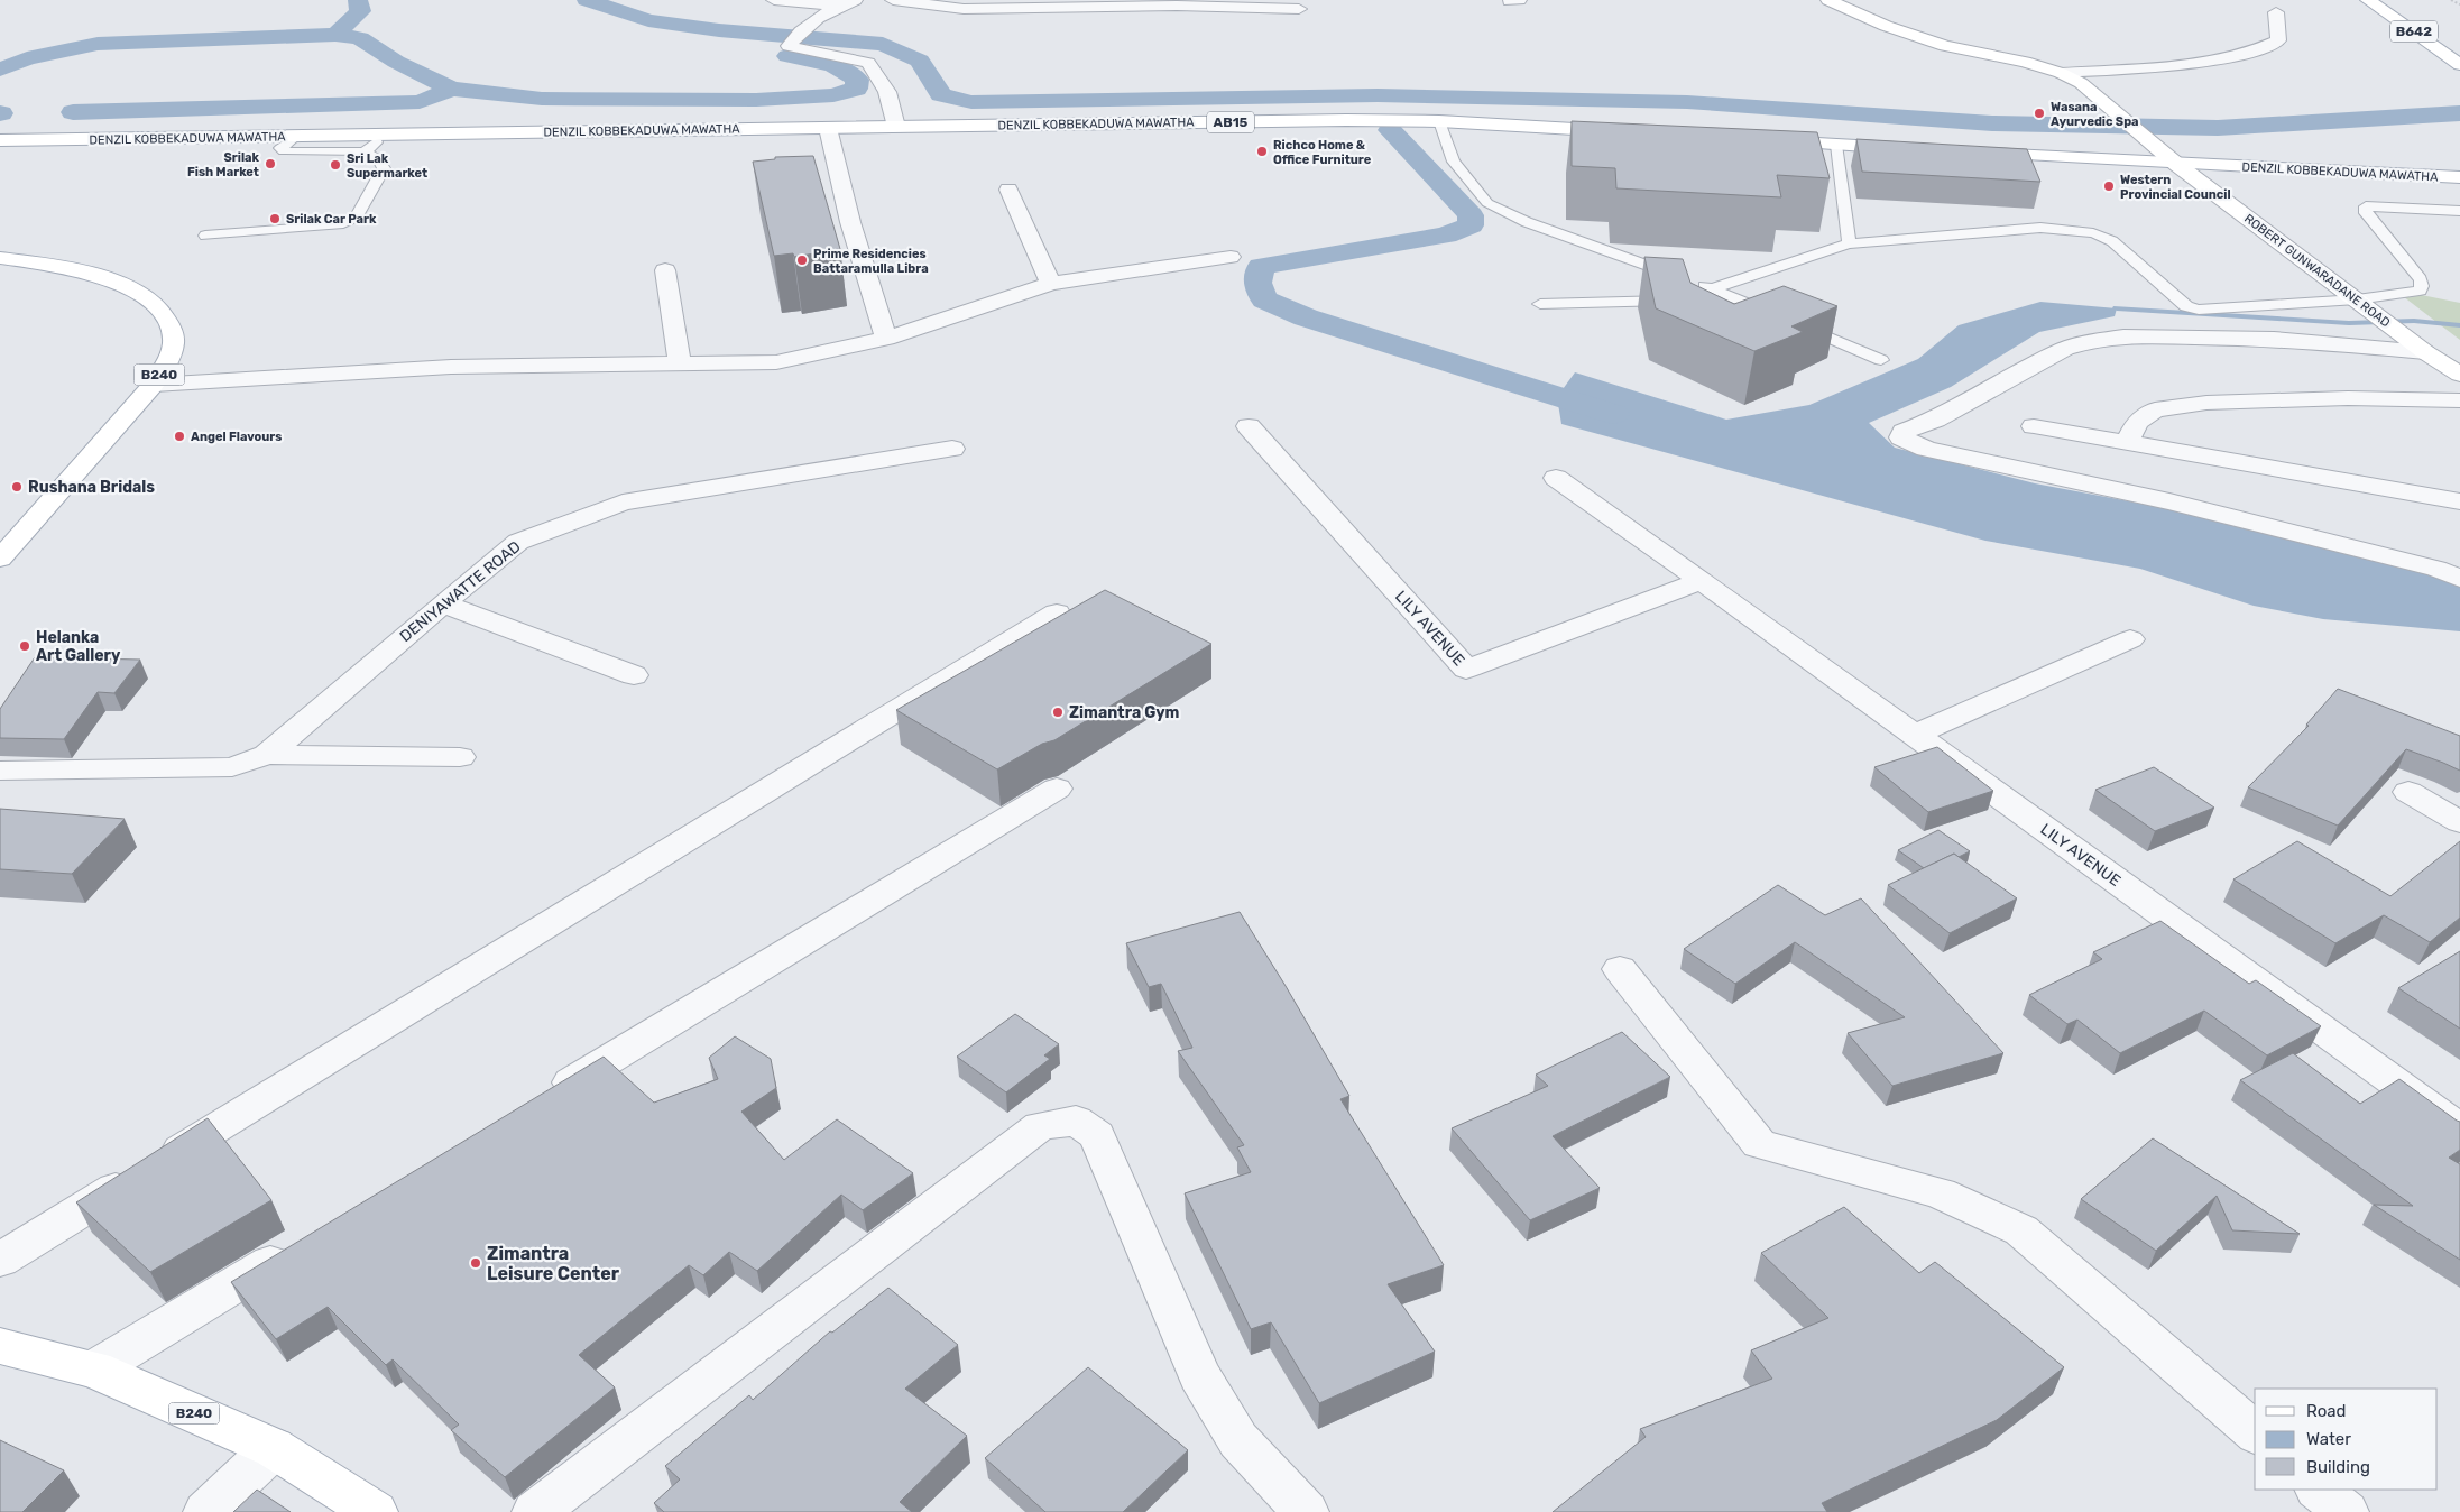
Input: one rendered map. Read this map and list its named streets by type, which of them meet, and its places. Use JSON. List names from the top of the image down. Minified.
{"streets":{"main road":["B642","AB15","DENZIL KOBBEKADUWA MAWATHA","ROBERT GUNWARADANE ROAD","B240"],"street":["DENIYAWATTE ROAD","LILY AVENUE"]},"crossings":[["DENZIL KOBBEKADUWA MAWATHA","ROBERT GUNWARADANE ROAD"]],"places":["Wasana Ayurvedic Spa","Richco Home & Office Furniture","Srilak Fish Market","Sri Lak Supermarket","Western Provincial Council","Srilak Car Park","Prime Residencies Battaramulla Libra","Angel Flavours","Rushana Bridals","Helanka Art Gallery","Zimantra Gym","Zimantra Leisure Center"],"legend":["Road","Water","Building"]}
